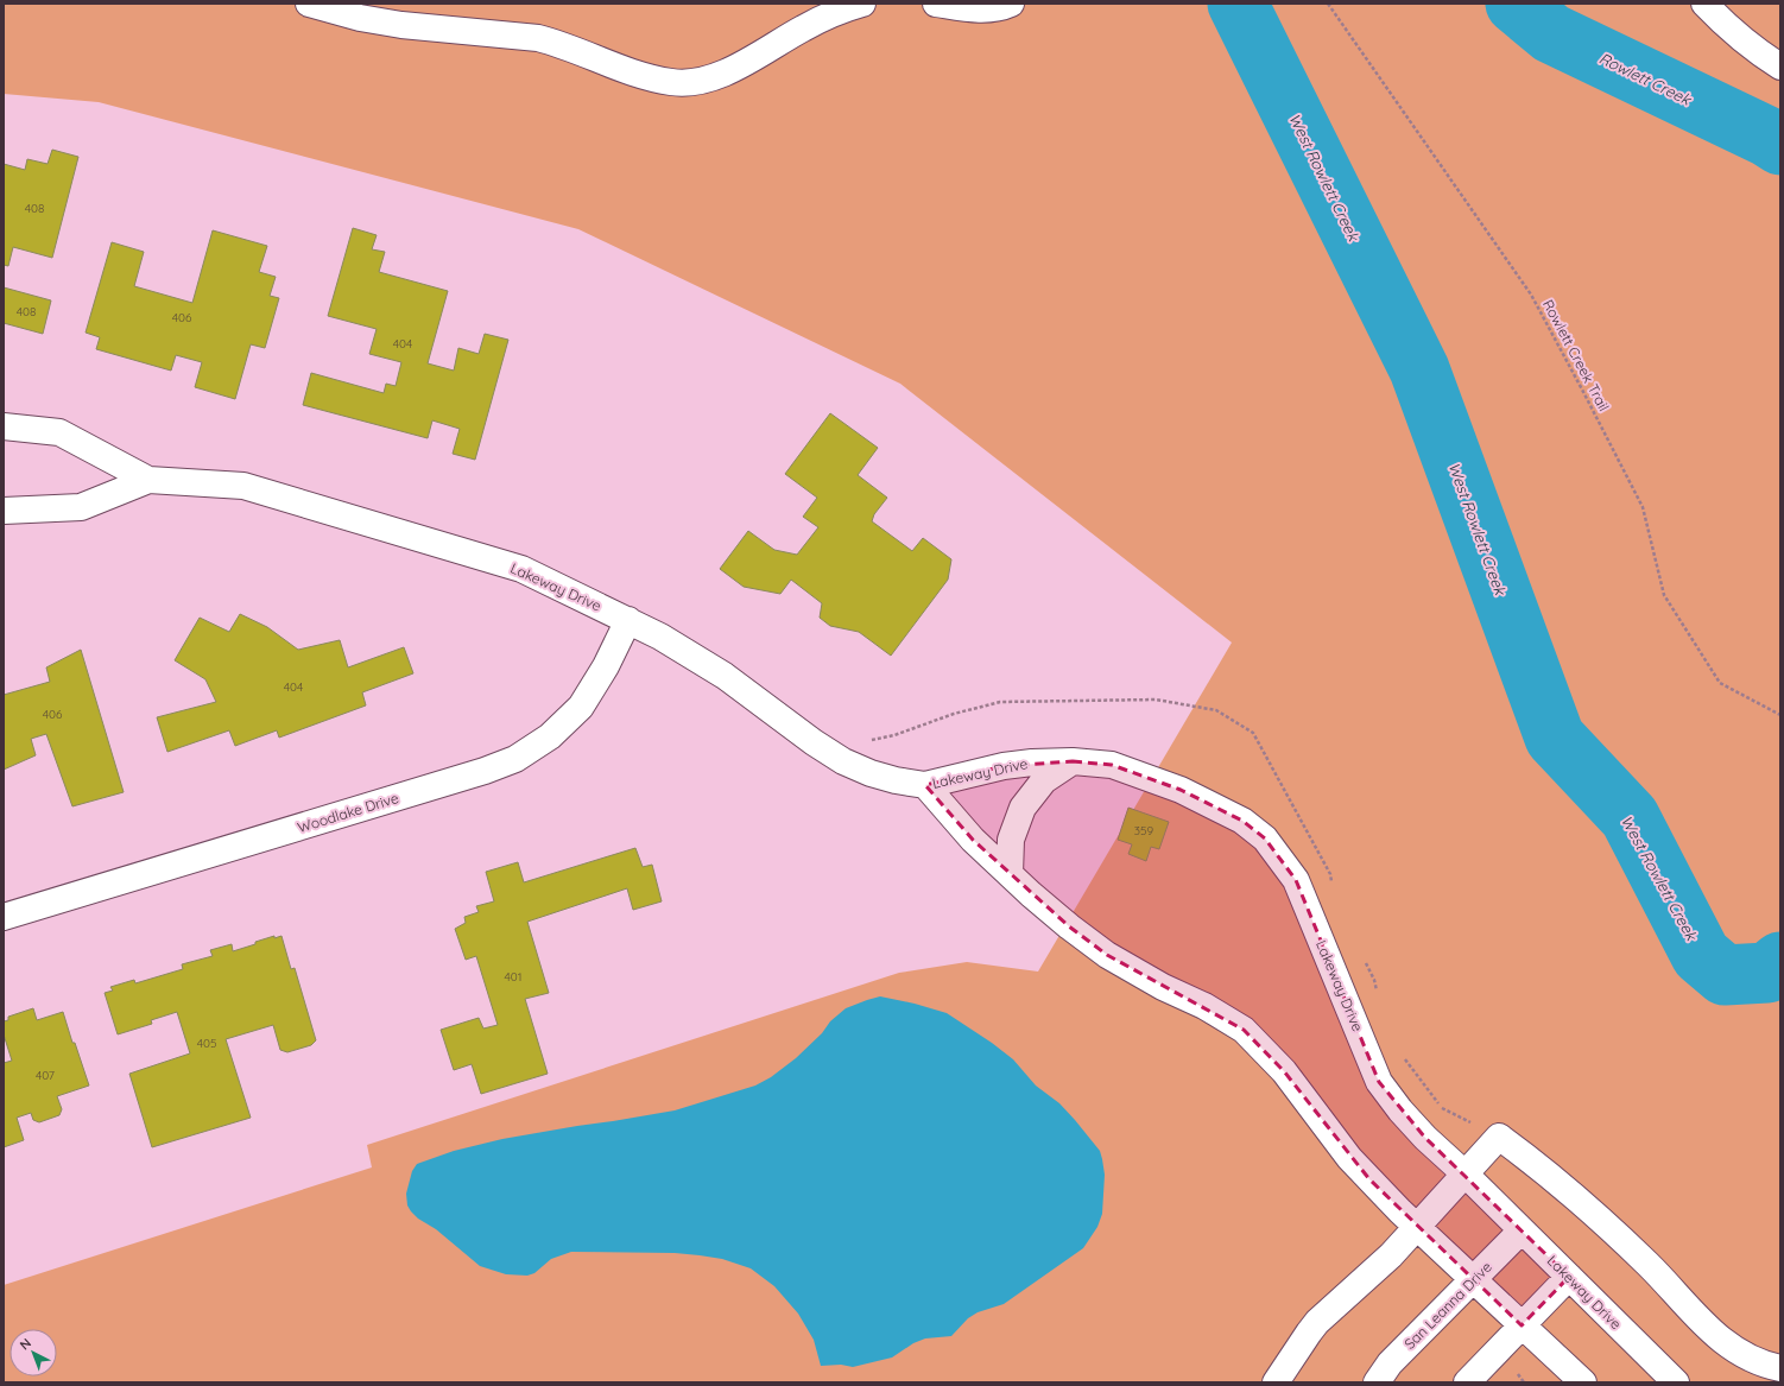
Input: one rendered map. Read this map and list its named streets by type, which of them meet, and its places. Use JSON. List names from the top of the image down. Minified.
{"streets":{"street":["Lakeway Drive","Woodlake Drive","San Leanna Drive"],"path":["Rowlett Creek Trail"]},"crossings":[["Lakeway Drive","Woodlake Drive"],["Lakeway Drive","San Leanna Drive"]],"water":["Rowlett Creek","West Rowlett Creek"],"house_numbers":["408","408","406","404","404","406","359","401","405","407"],"north":"top left"}
